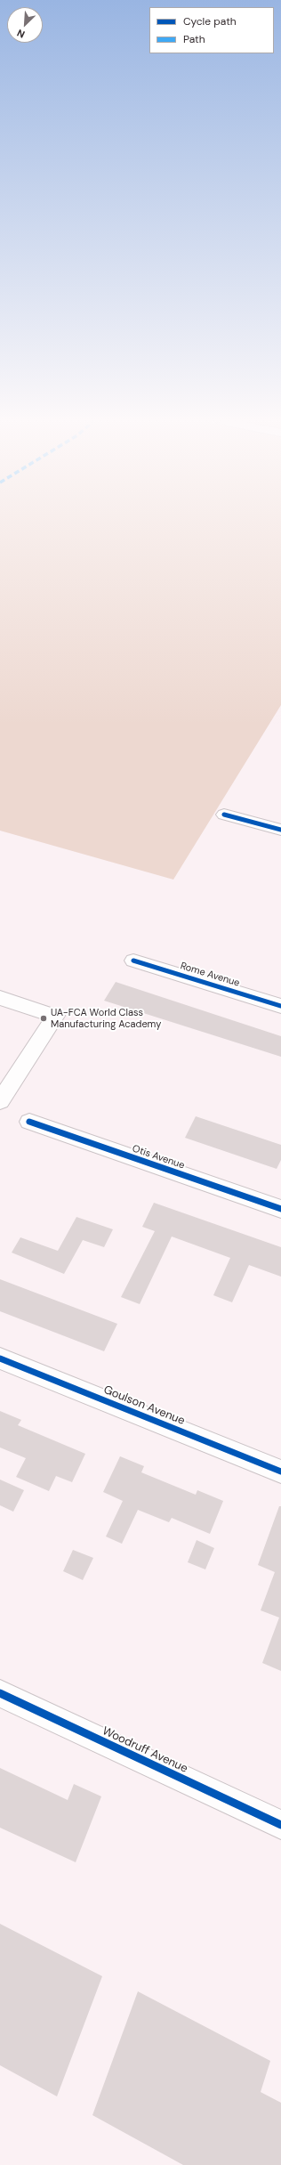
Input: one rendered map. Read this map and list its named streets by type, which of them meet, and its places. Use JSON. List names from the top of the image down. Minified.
{"streets":{"street":["Rome Avenue","Otis Avenue","Goulson Avenue","Woodruff Avenue"]},"places":["UA-FCA World Class Manufacturing Academy"],"legend":["Cycle path","Path"],"north":"bottom left"}
